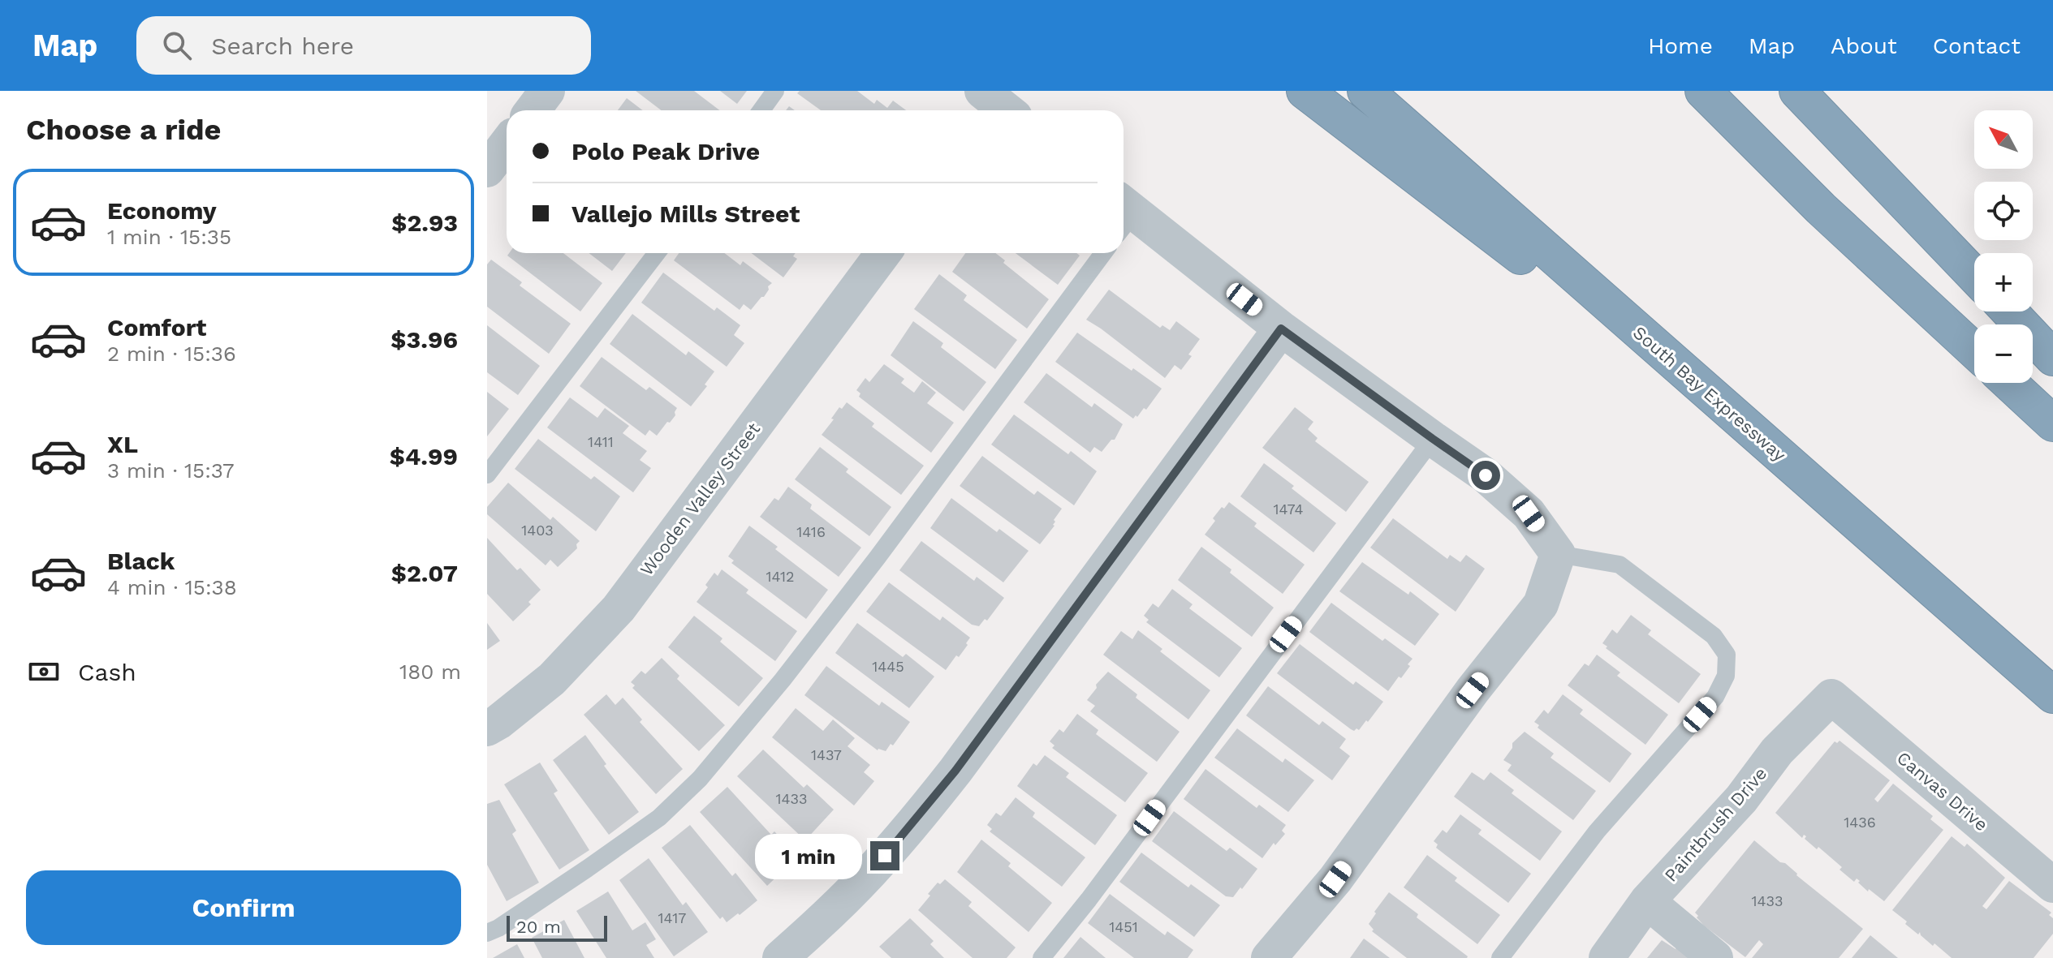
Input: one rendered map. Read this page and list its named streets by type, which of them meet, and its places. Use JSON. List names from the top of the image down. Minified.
{"streets":{"highway":["South Bay Expressway"],"street":["Wooden Valley Street","Canvas Drive","Paintbrush Drive"]},"crossings":[["Canvas Drive","Paintbrush Drive"]],"house_numbers":["1411","1474","1403","1416","1412","1445","1437","1433","1436","1433","1417","1451"],"scale_bar":"20 m","north":"top left","page":{"header":"Map","search":"Search here","nav":["Home","Map","About","Contact"],"heading":"Choose a ride","map_buttons":["+","−"],"banner":["Polo Peak Drive","Vallejo Mills Street"],"list":[{"name":"Economy","note":"1 min · 15:35","value":"$2.93"},{"name":"Comfort","note":"2 min · 15:36","value":"$3.96"},{"name":"XL","note":"3 min · 15:37","value":"$4.99"},{"name":"Black","note":"4 min · 15:38","value":"$2.07"}],"pay":["Cash","180 m"],"bubble":"1 min","buttons":"Confirm","scale":"20 m"}}
